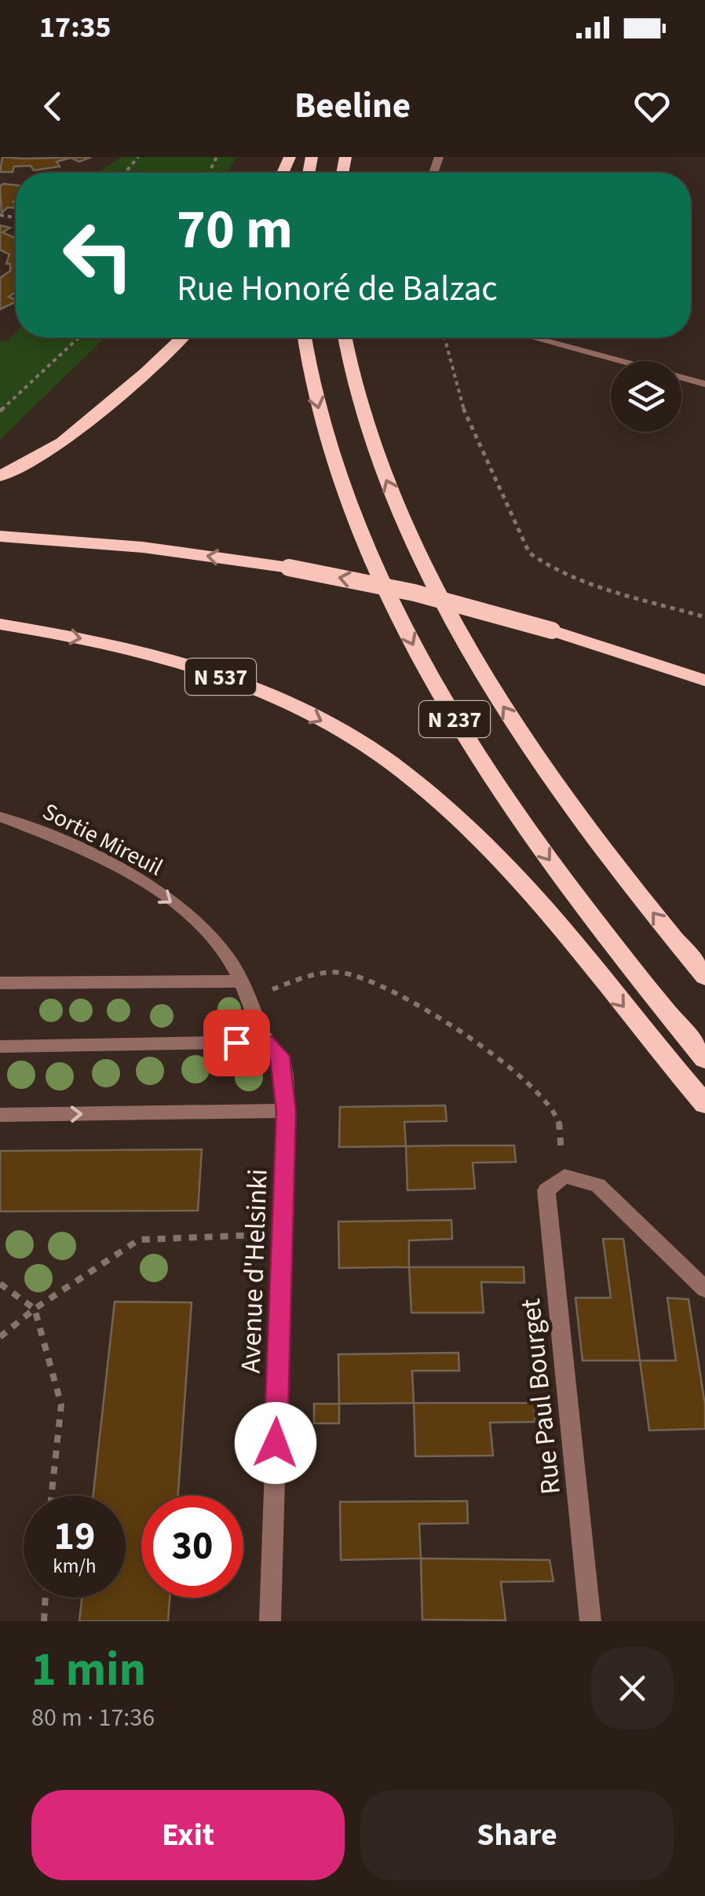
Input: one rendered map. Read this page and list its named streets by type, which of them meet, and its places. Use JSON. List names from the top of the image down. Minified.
{"streets":{"highway":["N 537","N 237"],"street":["Sortie Mireuil","Avenue d'Helsinki","Rue Paul Bourget"]},"crossings":[["Sortie Mireuil","Avenue d'Helsinki"]],"one_way":["Sortie Mireuil"],"page":{"status":"17:35","header":"Beeline","turn":["70 m","Rue Honoré de Balzac"],"speed":"19 km/h","limit":"30","heading":["1 min","80 m · 17:36"],"buttons":["Exit","Share"]}}
